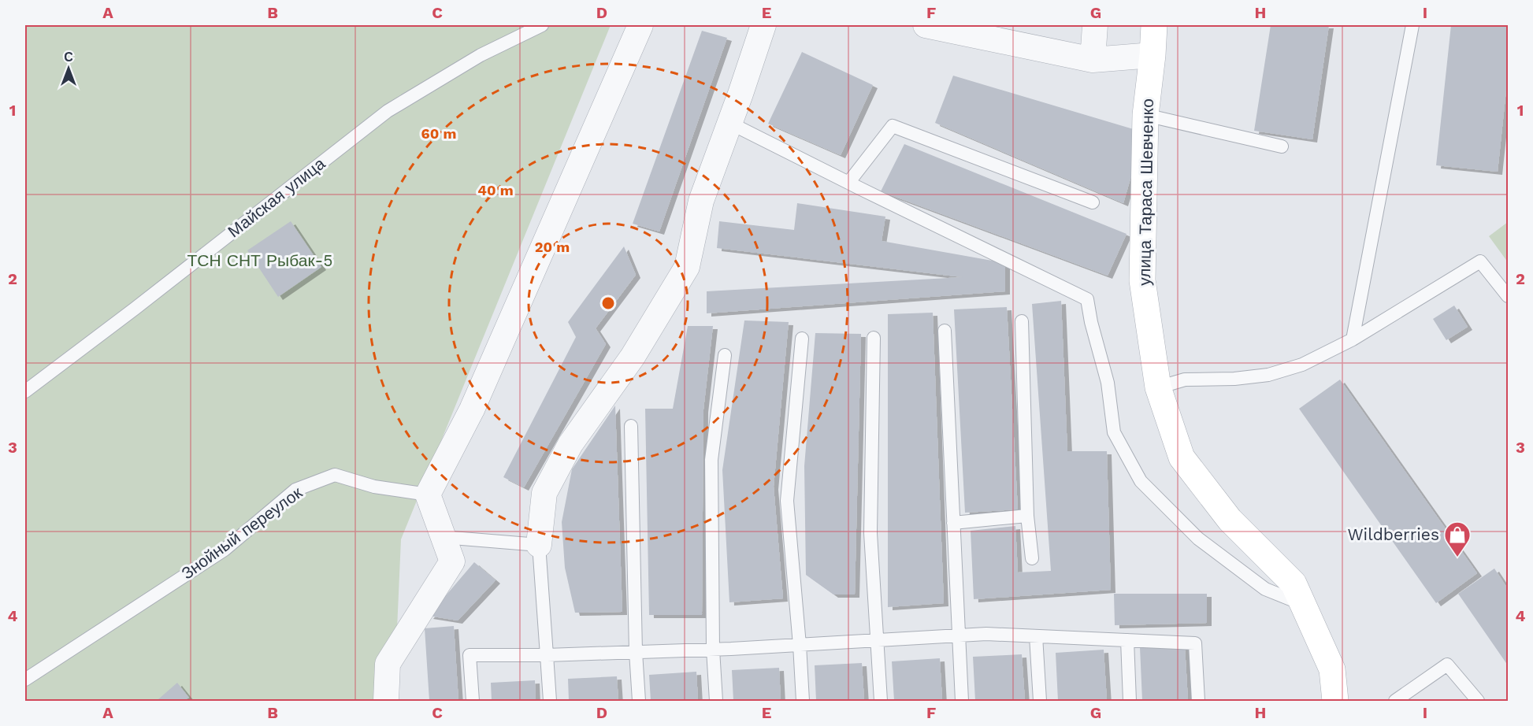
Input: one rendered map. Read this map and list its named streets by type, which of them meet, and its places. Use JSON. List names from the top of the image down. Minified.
{"streets":{"street":["улица Тараса Шевченко"],"lane":["Майская улица","Знойный переулок"]},"parks":["ТСН СНТ Рыбак-5"],"places":{"shop":["Wildberries"]},"north":"top","grid":{"columns":["A","B","C","D","E","F","G","H","I"],"rows":["1","2","3","4"]},"rings":["60 m","40 m","20 m"]}
